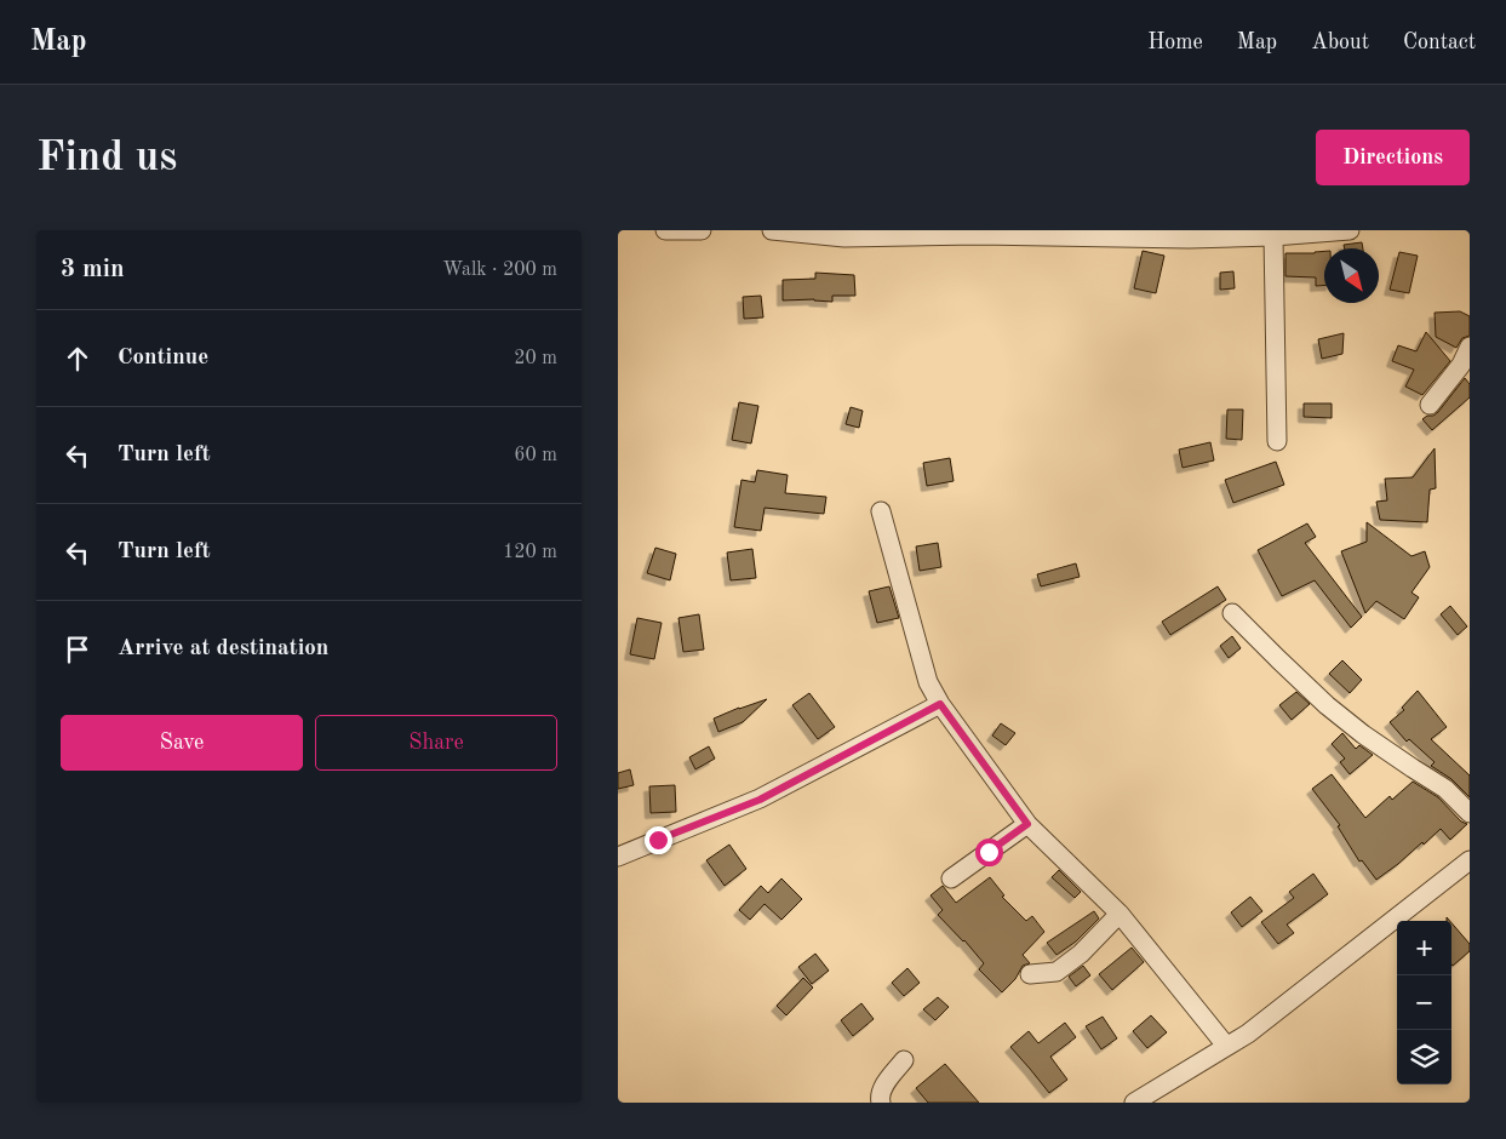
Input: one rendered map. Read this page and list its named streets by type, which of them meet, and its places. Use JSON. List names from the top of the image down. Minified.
{"north":"bottom right","page":{"header":"Map","nav":["Home","Map","About","Contact"],"buttons":["Directions",["Save","Share"]],"title":"Find us","heading":["3 min","Walk · 200 m"],"list":[["Continue","20 m"],["Turn left","60 m"],["Turn left","120 m"],"Arrive at destination"],"map_buttons":["+","−"]}}
